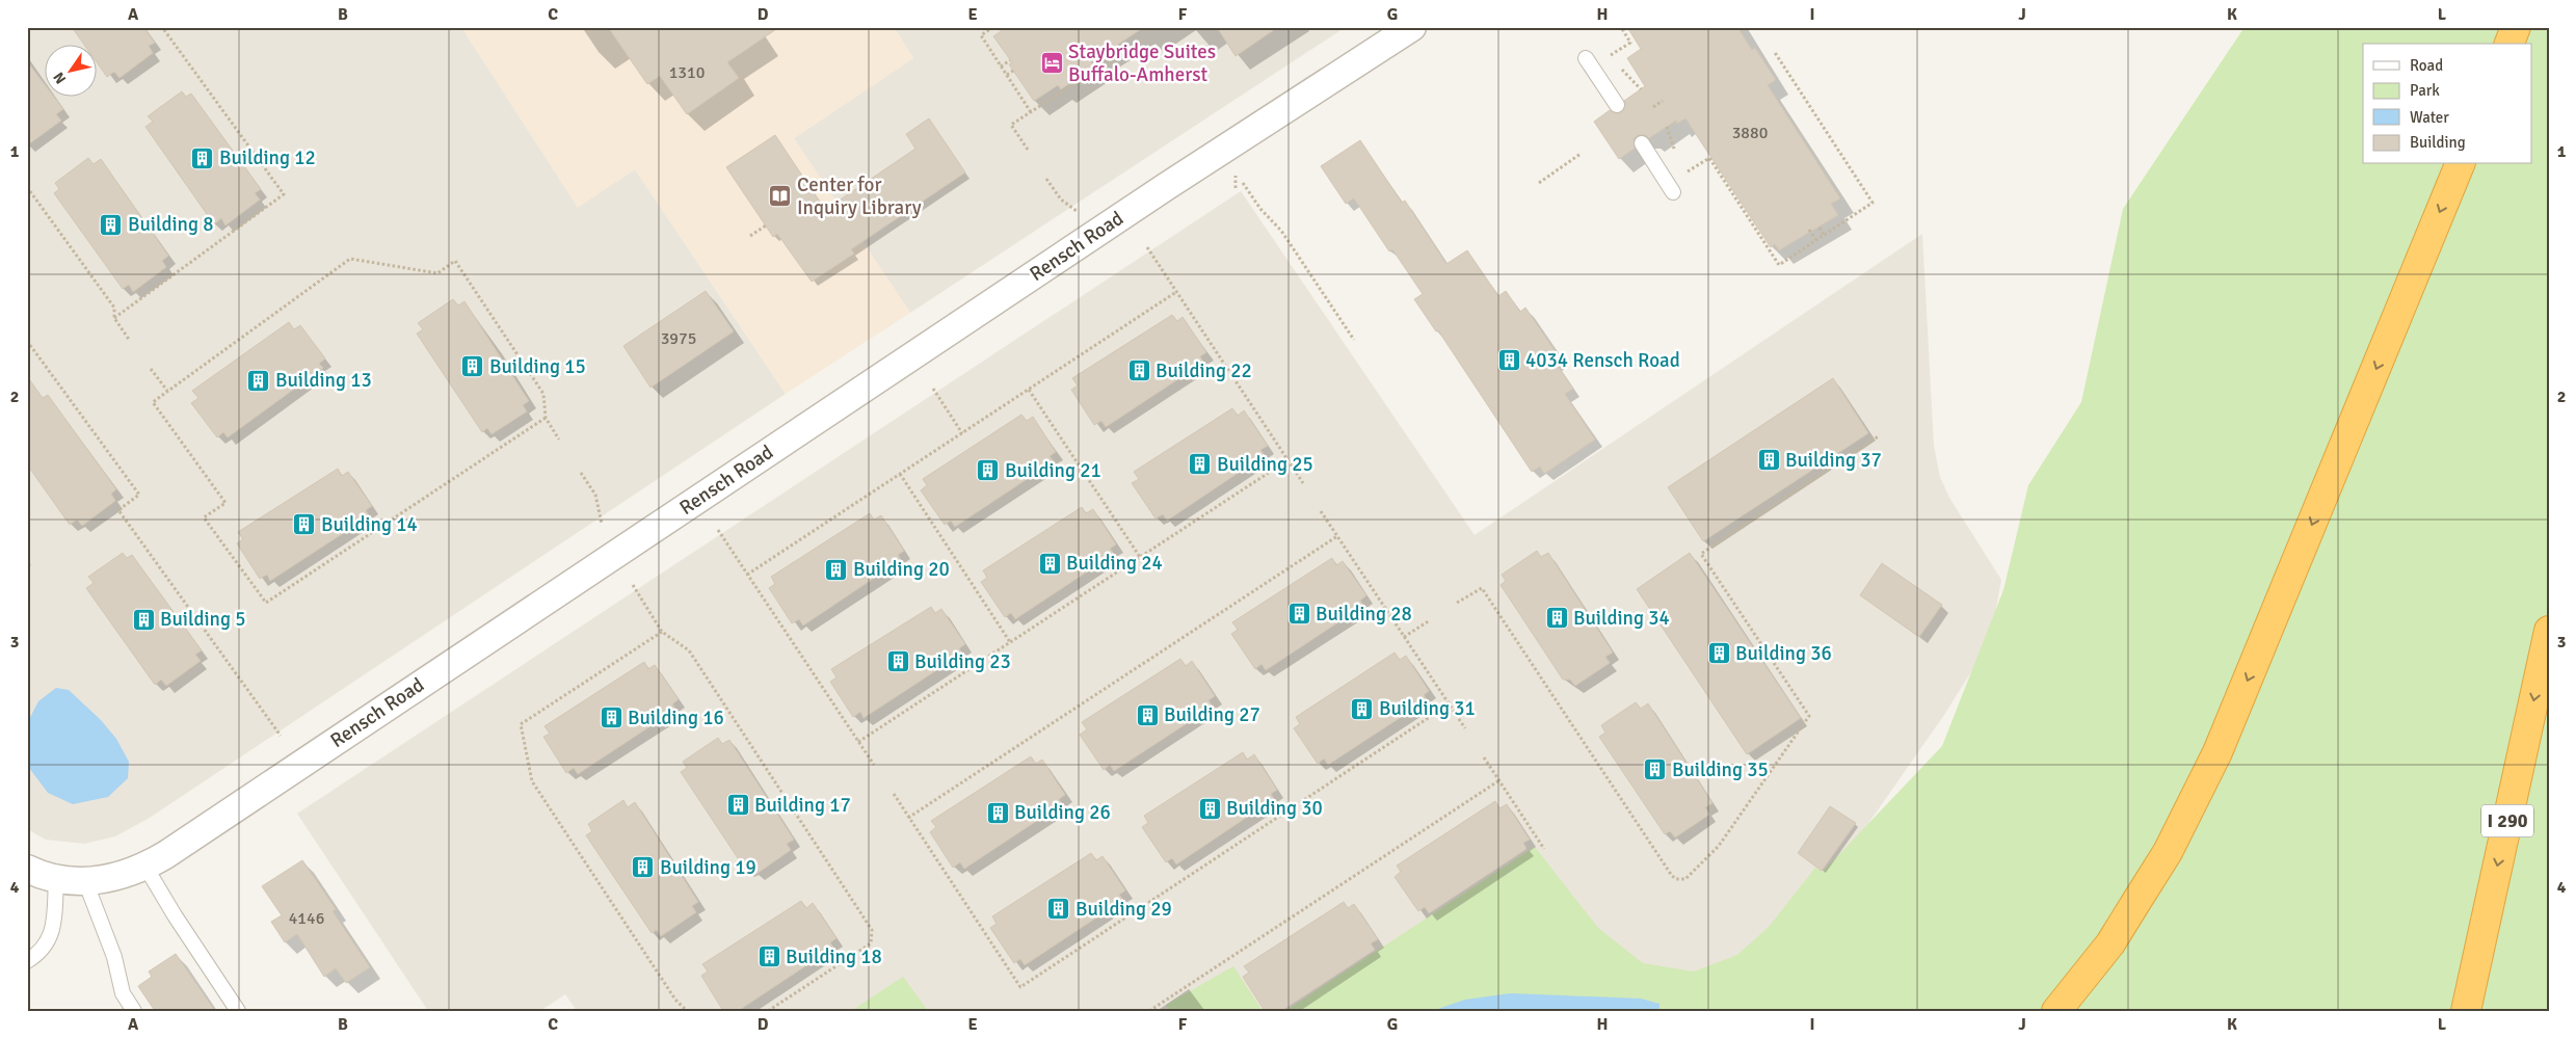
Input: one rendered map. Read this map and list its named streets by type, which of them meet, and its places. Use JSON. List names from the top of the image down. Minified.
{"streets":{"highway":["I 290"],"street":["Rensch Road"]},"places":{"hotel":["Staybridge Suites Buffalo-Amherst"],"building":["Building 12","Building 8","4034 Rensch Road","Building 15","Building 22","Building 13","Building 37","Building 25","Building 21","Building 14","Building 24","Building 20","Building 28","Building 34","Building 5","Building 36","Building 23","Building 31","Building 27","Building 16","Building 35","Building 17","Building 30","Building 26","Building 19","Building 29","Building 18"],"library":["Center for Inquiry Library"]},"house_numbers":["1310","3880","3975","4146"],"legend":["Road","Park","Water","Building"],"north":"bottom left","grid":{"columns":["A","B","C","D","E","F","G","H","I","J","K","L"],"rows":["1","2","3","4"]}}
